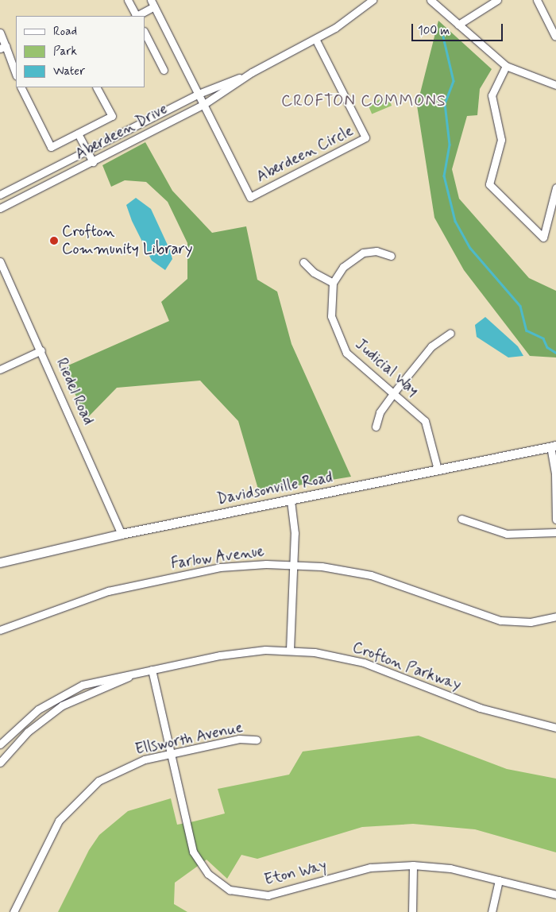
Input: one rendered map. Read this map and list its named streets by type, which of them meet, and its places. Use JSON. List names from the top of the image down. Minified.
{"streets":{"main road":["Davidsonville Road"],"street":["Aberdeen Drive","Aberdeen Circle","Judicial Way","Riedel Road","Farlow Avenue","Crofton Parkway","Ellsworth Avenue","Eton Way"]},"crossings":[["Aberdeen Drive","Aberdeen Circle"],["Judicial Way","Davidsonville Road"],["Riedel Road","Davidsonville Road"],["Crofton Parkway","Eton Way"],["Ellsworth Avenue","Eton Way"]],"districts":["CROFTON COMMONS"],"places":["Crofton Community Library"],"legend":["Road","Park","Water"],"scale_bar":"100 m"}
